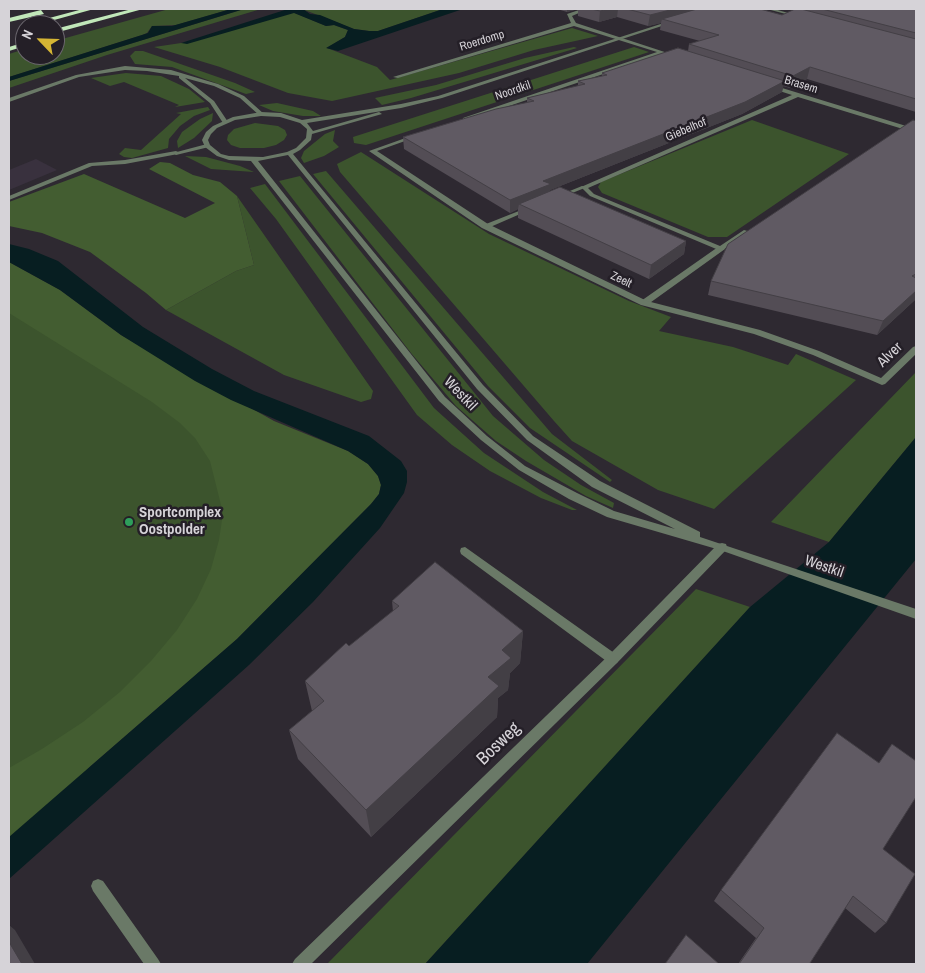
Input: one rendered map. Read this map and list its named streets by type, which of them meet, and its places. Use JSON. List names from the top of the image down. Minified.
{"streets":{"street":["Roerdomp","Brasem","Noordkil","Giebelhof","Zeelt","Alver","Westkil","Bosweg"]},"crossings":[["Brasem","Giebelhof"],["Zeelt","Alver"],["Westkil","Bosweg"]],"places":["Sportcomplex Oostpolder"],"north":"top left"}
